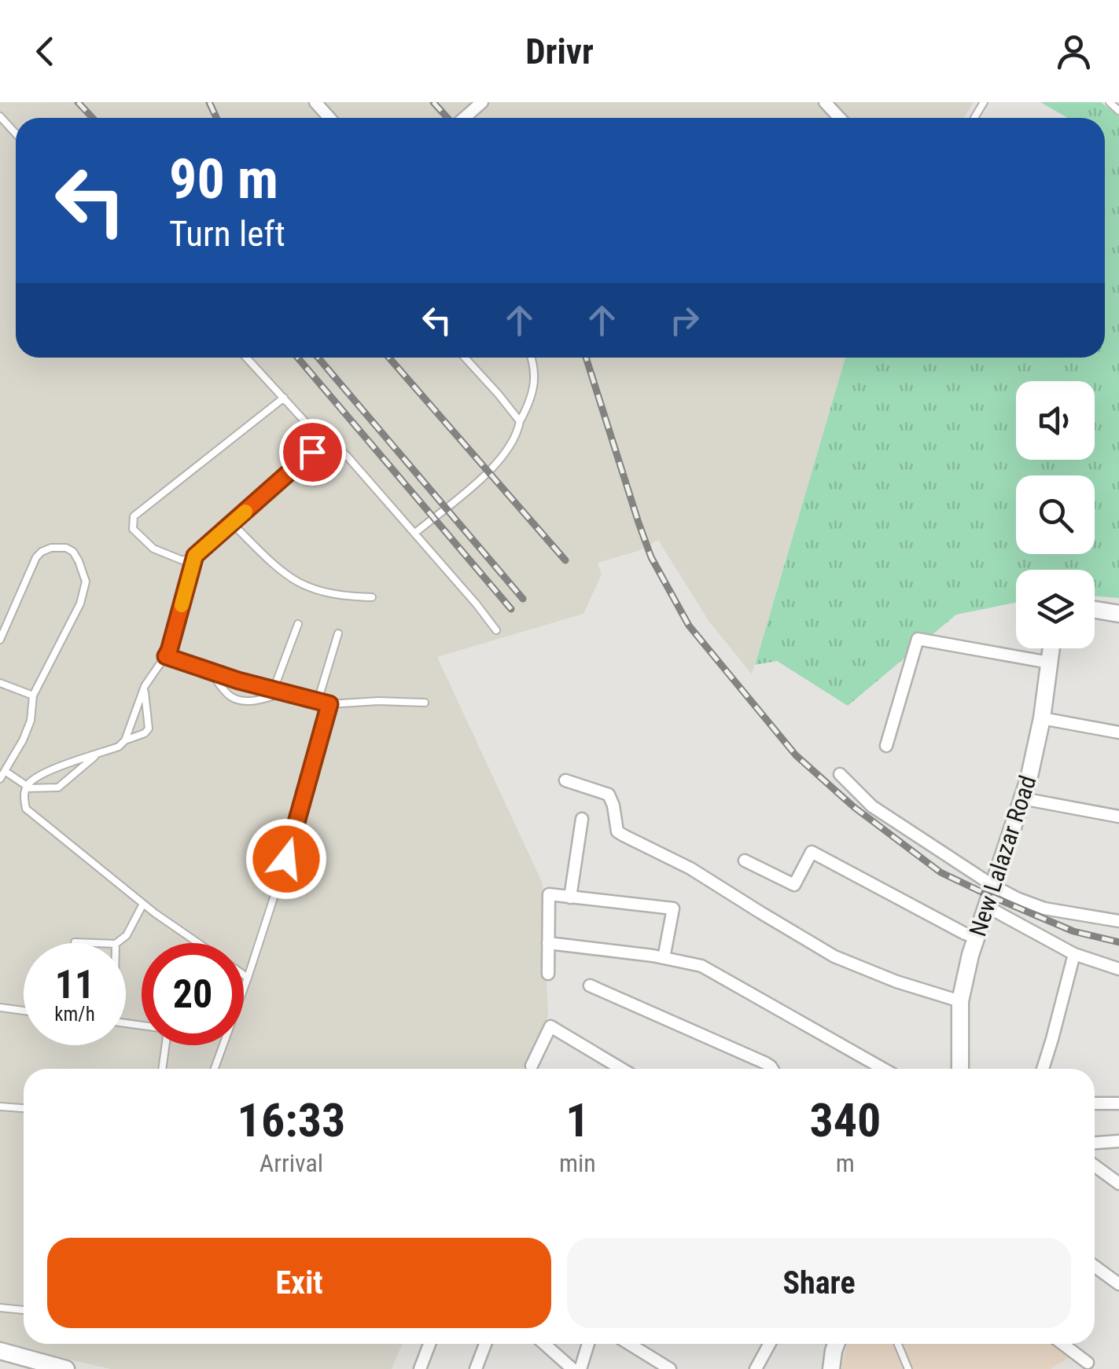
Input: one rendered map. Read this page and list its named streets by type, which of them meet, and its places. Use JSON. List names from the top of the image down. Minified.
{"streets":{"street":["New Lalazar Road"]},"page":{"header":"Drivr","turn":["90 m","Turn left"],"speed":"11 km/h","limit":"20","eta":["16:33","Arrival","1","min","340","m"],"buttons":["Exit","Share"]}}
